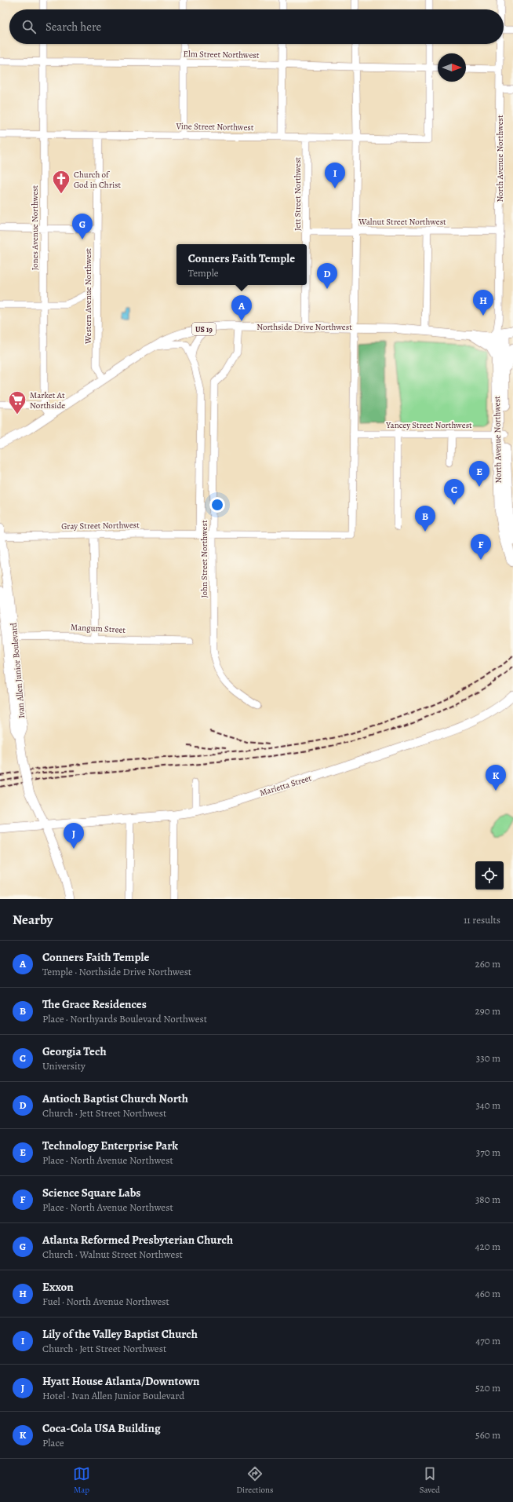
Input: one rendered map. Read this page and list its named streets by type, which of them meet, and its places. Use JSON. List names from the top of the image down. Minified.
{"streets":{"highway":["North Avenue Northwest"],"main road":["Northside Drive Northwest","US 19","Ivan Allen Junior Boulevard","Marietta Street"],"street":["Elm Street Northwest","Vine Street Northwest","Jett Street Northwest","Walnut Street Northwest","Jones Avenue Northwest","Western Avenue Northwest","Yancey Street Northwest","Gray Street Northwest","John Street Northwest","Mangum Street"]},"crossings":[["Elm Street Northwest","Vine Street Northwest"],["Elm Street Northwest","Jones Avenue Northwest"],["Vine Street Northwest","Jett Street Northwest"],["Vine Street Northwest","Jones Avenue Northwest"],["Vine Street Northwest","Western Avenue Northwest"],["North Avenue Northwest","Walnut Street Northwest"],["North Avenue Northwest","Northside Drive Northwest"],["North Avenue Northwest","Yancey Street Northwest"],["Jett Street Northwest","Walnut Street Northwest"],["Jett Street Northwest","Northside Drive Northwest"],["Western Avenue Northwest","Northside Drive Northwest"],["Northside Drive Northwest","John Street Northwest"],["Yancey Street Northwest","Gray Street Northwest"],["Gray Street Northwest","John Street Northwest"],["Gray Street Northwest","Ivan Allen Junior Boulevard"],["Mangum Street","Ivan Allen Junior Boulevard"],["Ivan Allen Junior Boulevard","Marietta Street"]],"places":{"church":["Church of God in Christ"],"supermarket":["Market At Northside"]},"north":"right","page":{"search":"Search here","pins":["I","G","D","H","A","E","C","B","F","K","J"],"popup":["Conners Faith Temple","Temple"],"heading":["Nearby","11 results"],"list":[{"mark":"A","name":"Conners Faith Temple","note":"Temple · Northside Drive Northwest","value":"260 m"},{"mark":"B","name":"The Grace Residences","note":"Place · Northyards Boulevard Northwest","value":"290 m"},{"mark":"C","name":"Georgia Tech","note":"University","value":"330 m"},{"mark":"D","name":"Antioch Baptist Church North","note":"Church · Jett Street Northwest","value":"340 m"},{"mark":"E","name":"Technology Enterprise Park","note":"Place · North Avenue Northwest","value":"370 m"},{"mark":"F","name":"Science Square Labs","note":"Place · North Avenue Northwest","value":"380 m"},{"mark":"G","name":"Atlanta Reformed Presbyterian Church","note":"Church · Walnut Street Northwest","value":"420 m"},{"mark":"H","name":"Exxon","note":"Fuel · North Avenue Northwest","value":"460 m"},{"mark":"I","name":"Lily of the Valley Baptist Church","note":"Church · Jett Street Northwest","value":"470 m"},{"mark":"J","name":"Hyatt House Atlanta/Downtown","note":"Hotel · Ivan Allen Junior Boulevard","value":"520 m"},{"mark":"K","name":"Coca-Cola USA Building","note":"Place","value":"560 m"}],"nav":["Map","Directions","Saved"]}}
